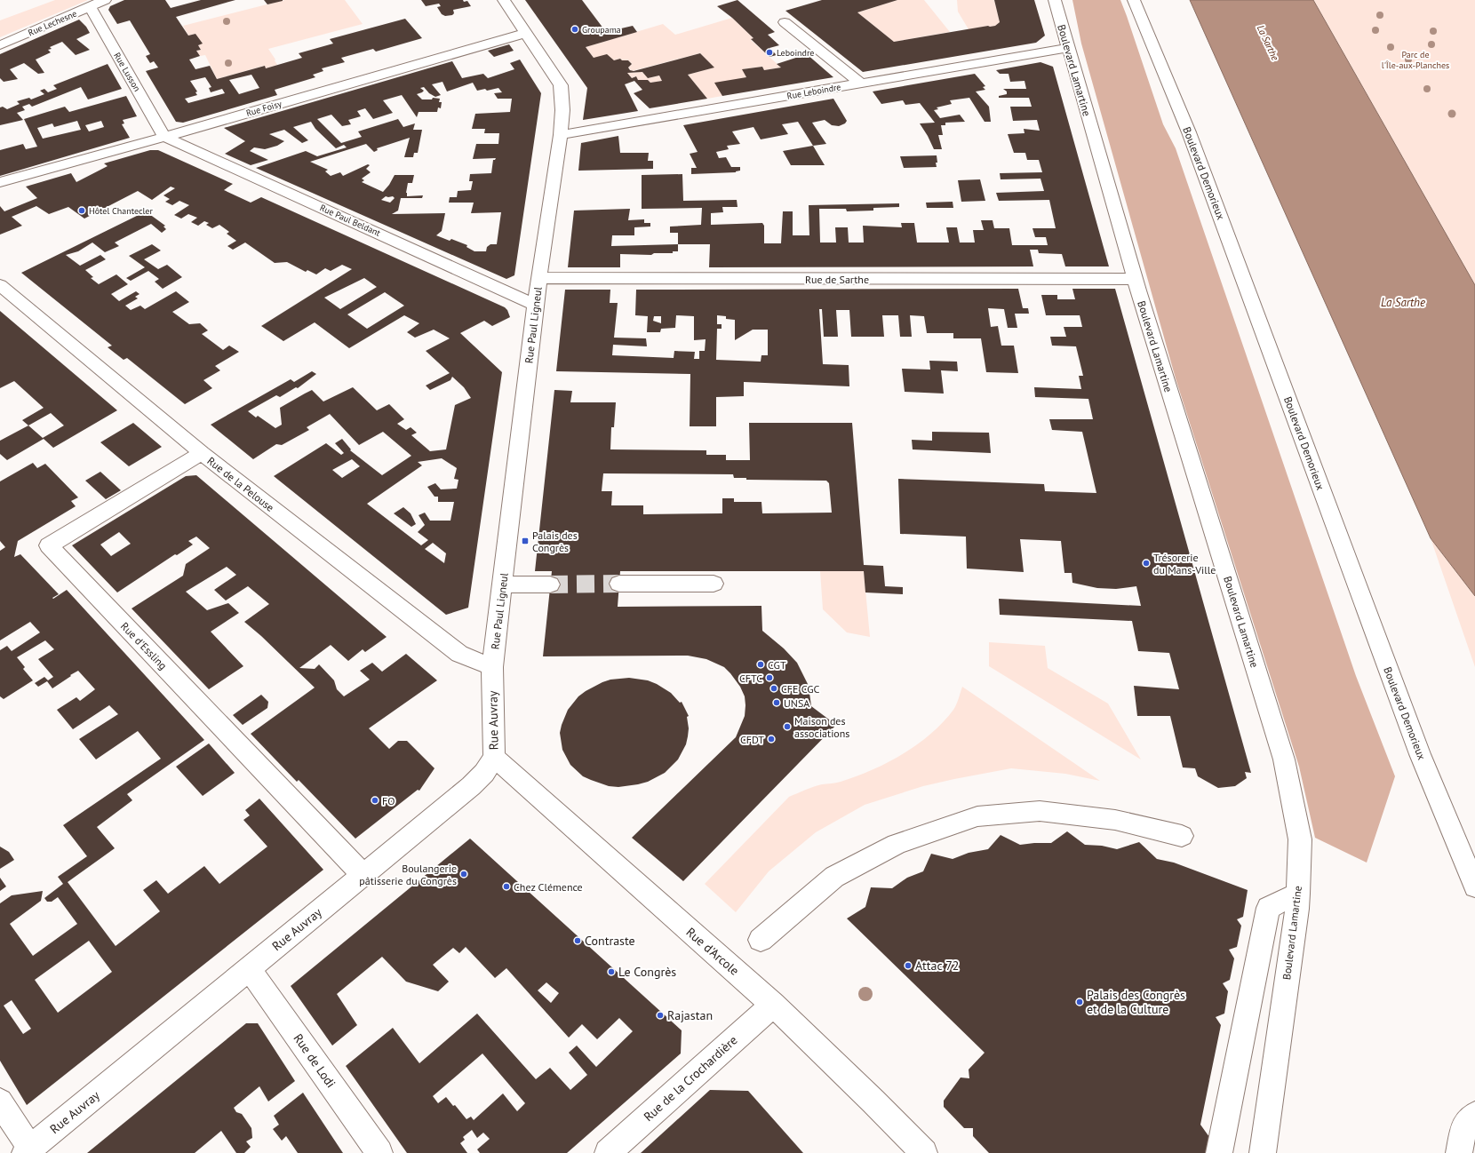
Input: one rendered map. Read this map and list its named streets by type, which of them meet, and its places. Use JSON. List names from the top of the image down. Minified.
{"streets":{"street":["Rue Lechesne","Boulevard Lamartine","Rue Lusson","Rue Leboindre","Rue Foisy","Boulevard Demorieux","Rue Paul Beldant","Rue de Sarthe","Rue Paul Ligneul","Rue de la Pelouse","Rue d'Essling","Rue Auvray","Rue d'Arcole","Rue de Lodi","Rue de la Crochardière"]},"crossings":[["Rue Lechesne","Rue Lusson"],["Boulevard Lamartine","Rue Leboindre"],["Boulevard Lamartine","Rue de Sarthe"],["Rue Lusson","Rue Foisy"],["Rue Lusson","Rue Paul Beldant"],["Rue Leboindre","Rue Paul Ligneul"],["Rue Foisy","Rue Paul Beldant"],["Rue Foisy","Rue Paul Ligneul"],["Rue Paul Beldant","Rue Paul Ligneul"],["Rue de Sarthe","Rue Paul Ligneul"],["Rue Paul Ligneul","Rue de la Pelouse"],["Rue Paul Ligneul","Rue Auvray"],["Rue de la Pelouse","Rue d'Essling"],["Rue de la Pelouse","Rue Auvray"],["Rue d'Essling","Rue Auvray"],["Rue Auvray","Rue d'Arcole"],["Rue Auvray","Rue de Lodi"],["Rue d'Arcole","Rue de la Crochardière"]],"water":["La Sarthe"],"parks":["Parc de l'Île-aux-Planches"],"places":{"other":["Groupama","Leboindre","Hôtel Chantecler","Trésorerie du Mans-Ville","CGT","CFTC","CFE CGC","UNSA","Maison des associations","CFDT","FO","Boulangerie pâtisserie du Congrès","Chez Clémence","Contraste","Attac 72","Le Congrès","Palais des Congrès et de la Culture","Rajastan"],"transit":["Palais des Congrès"]}}
